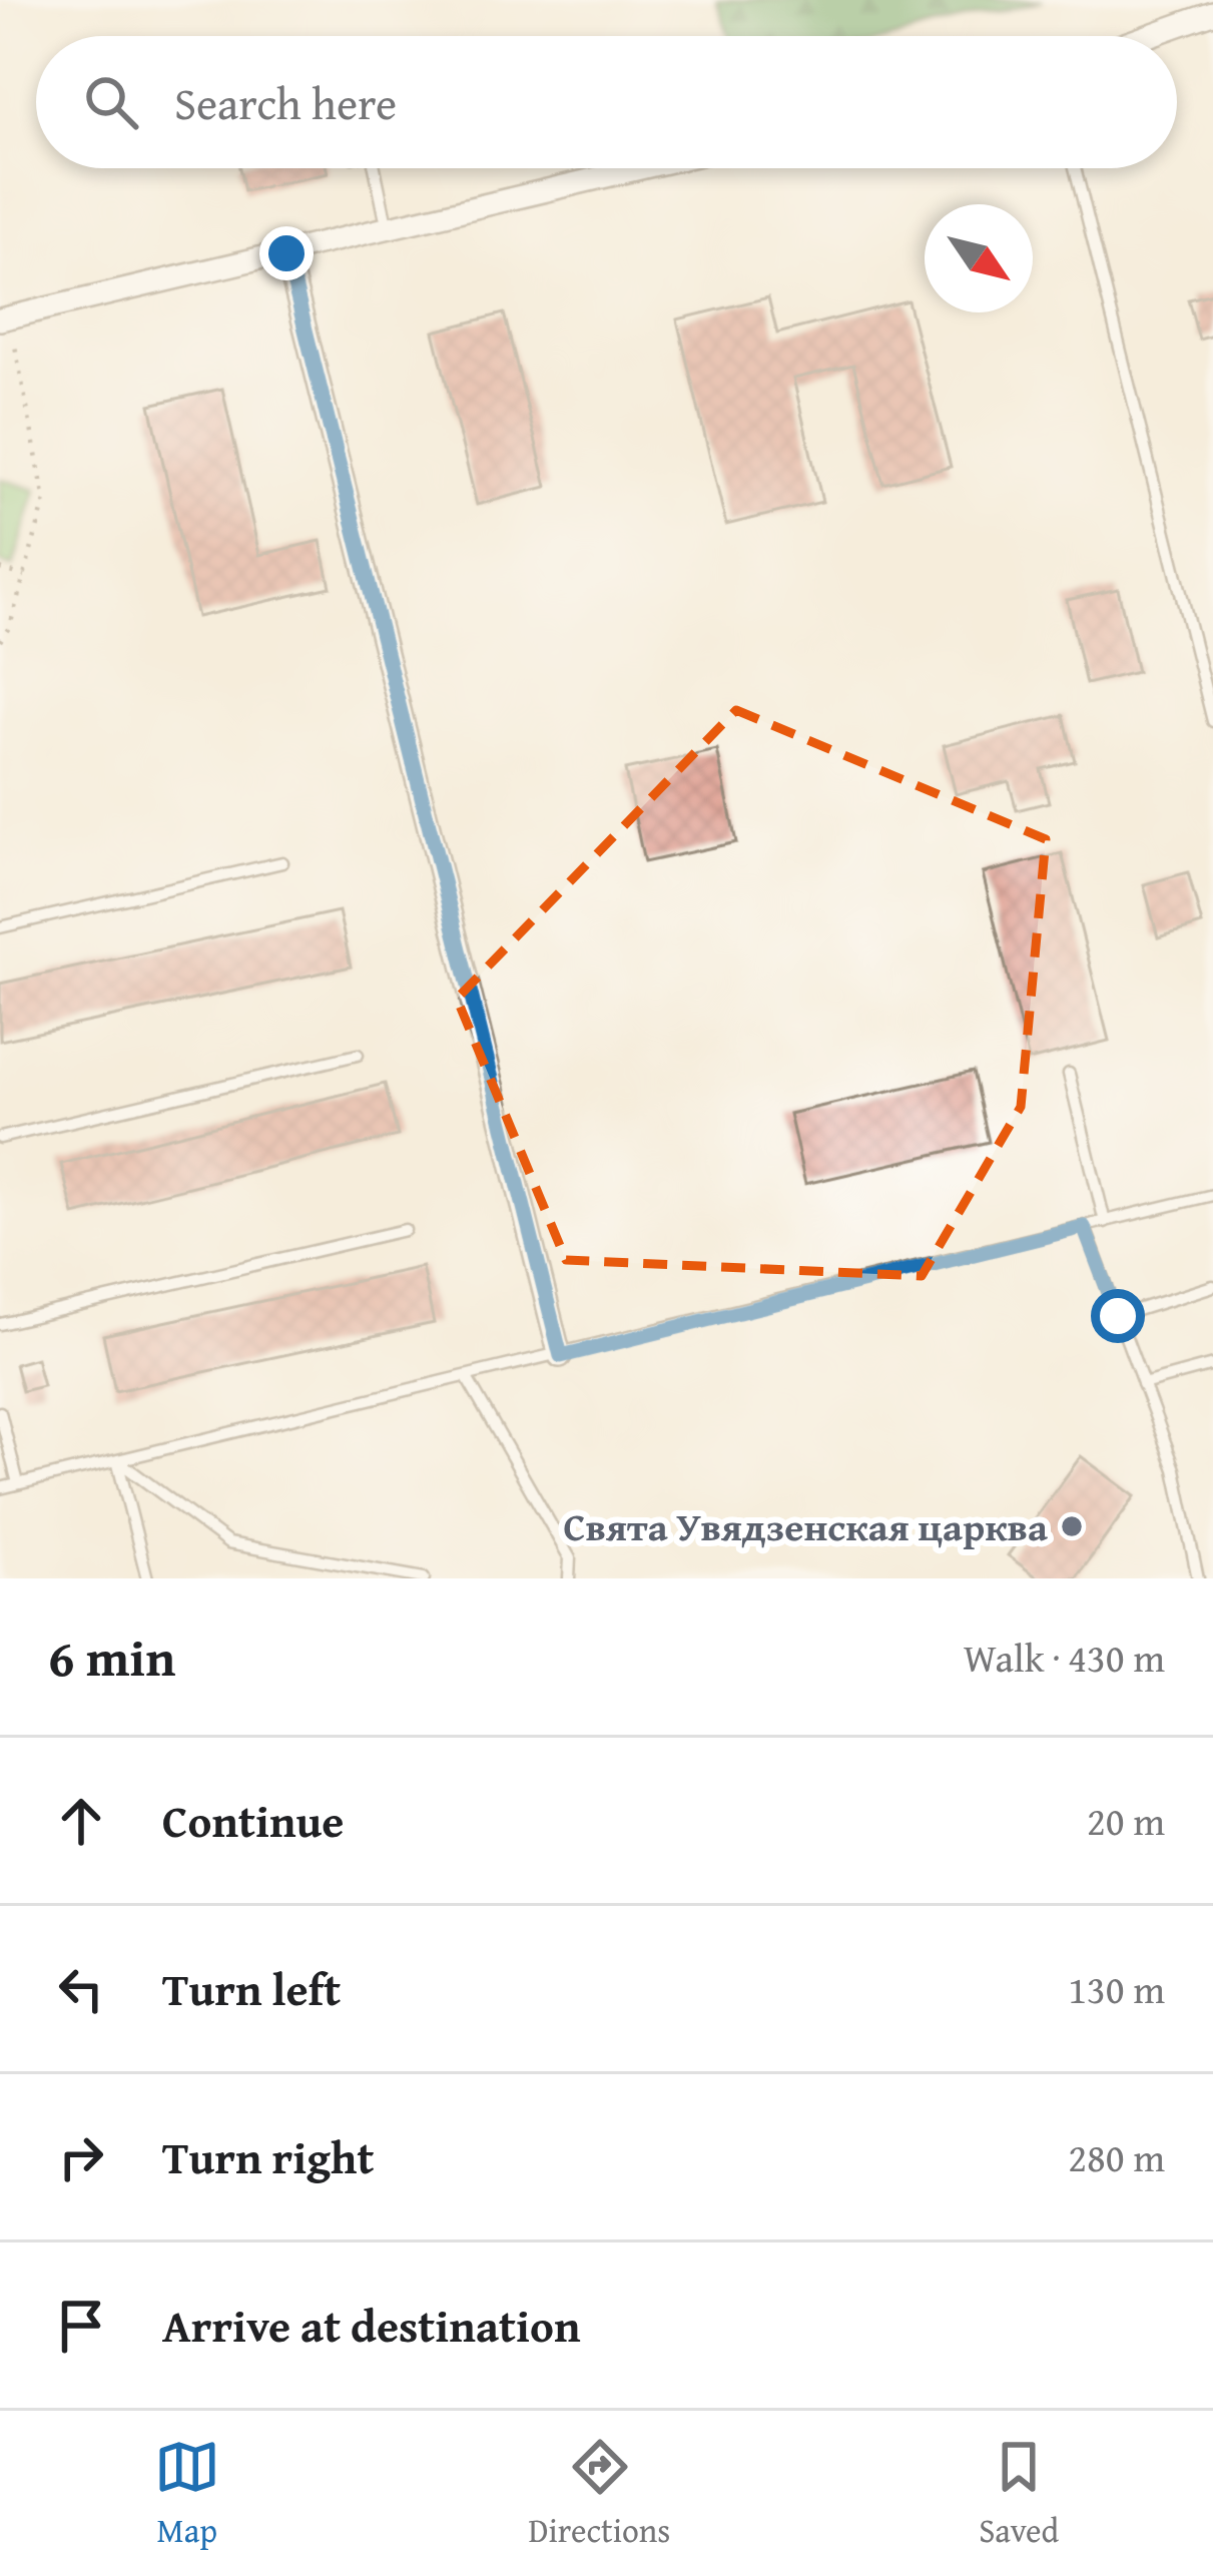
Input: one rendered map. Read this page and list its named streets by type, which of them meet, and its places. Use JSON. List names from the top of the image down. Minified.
{"places":["Свята Увядзенская царква"],"north":"bottom right","page":{"search":"Search here","heading":["6 min","Walk · 430 m"],"list":[["Continue","20 m"],["Turn left","130 m"],["Turn right","280 m"],"Arrive at destination"],"nav":["Map","Directions","Saved"]}}
